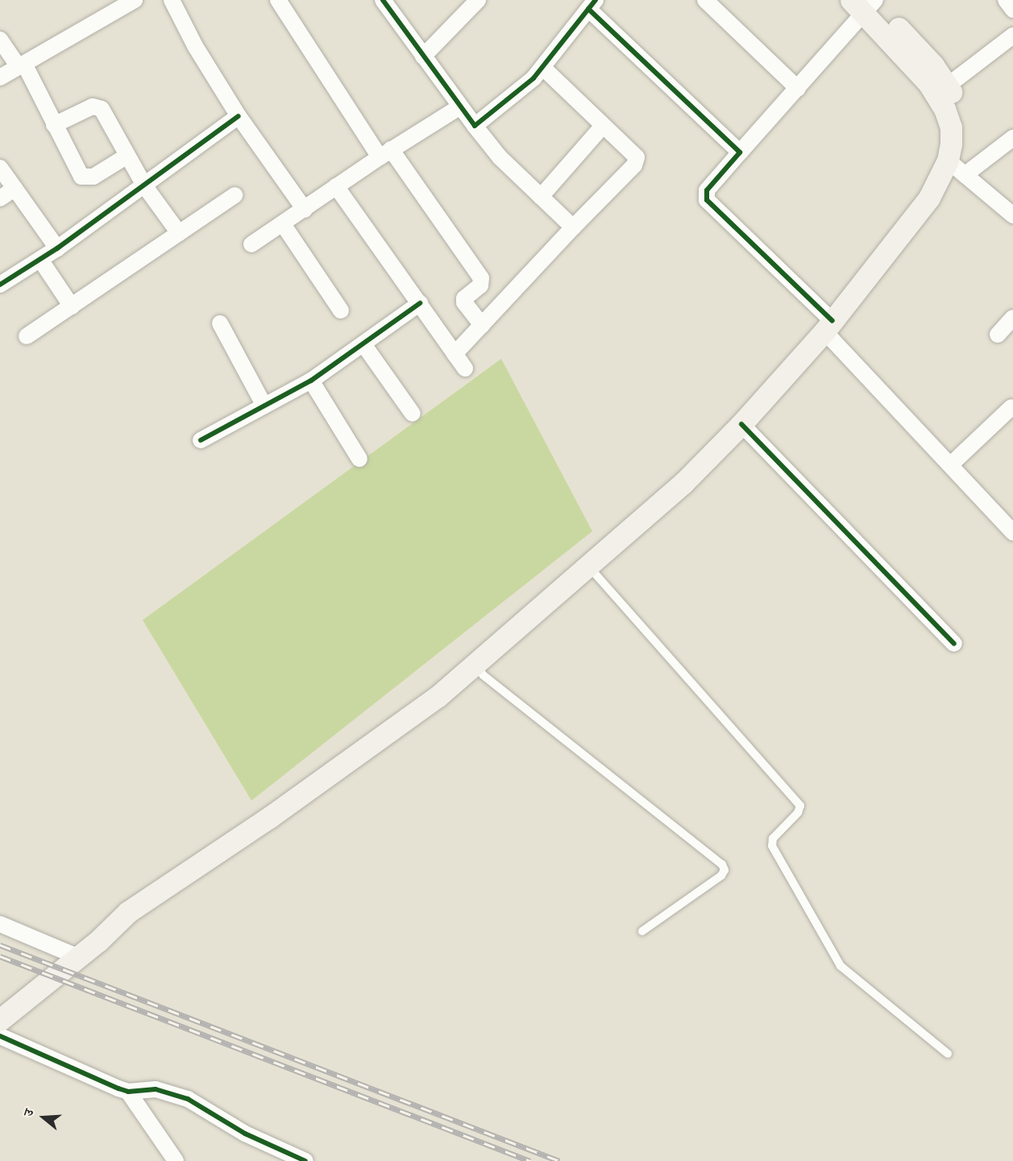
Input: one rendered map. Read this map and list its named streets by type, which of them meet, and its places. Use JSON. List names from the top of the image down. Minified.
{"north":"left"}
